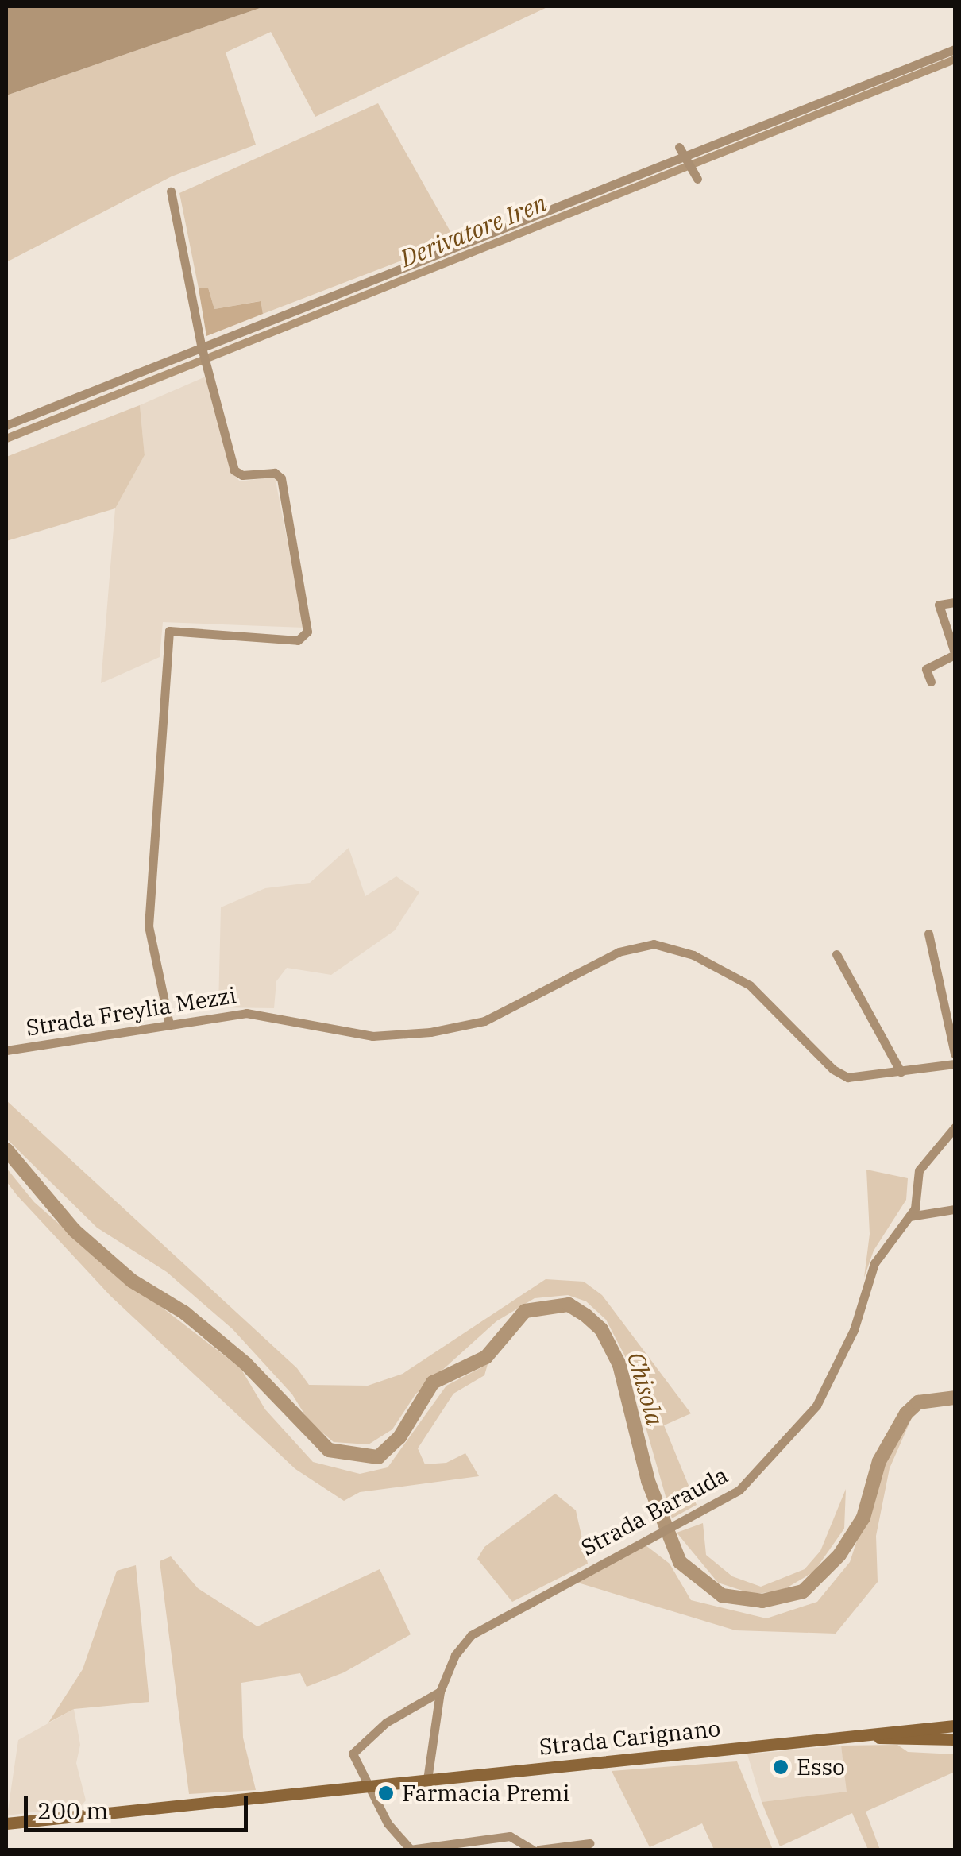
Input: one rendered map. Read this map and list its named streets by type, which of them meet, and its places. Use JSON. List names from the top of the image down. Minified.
{"streets":{"main road":["Strada Carignano"],"street":["Strada Freylia Mezzi","Strada Barauda"]},"crossings":[["Strada Barauda","Strada Carignano"]],"water":["Derivatore Iren","Chisola"],"places":["Esso","Farmacia Premi"],"scale_bar":"200 m"}
